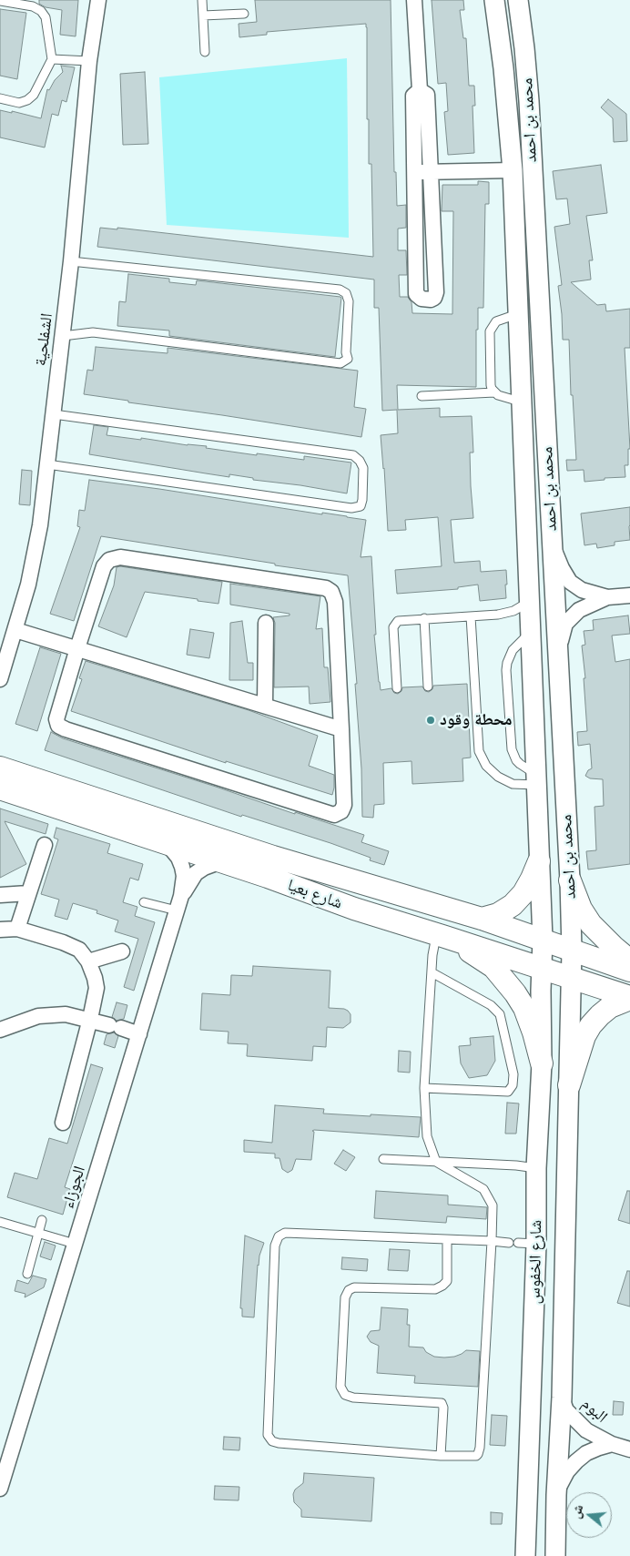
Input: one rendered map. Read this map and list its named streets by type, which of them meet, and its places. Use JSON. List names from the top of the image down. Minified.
{"streets":{"main road":["شارع بعيا"],"street":["محمد بن احمد","الشفلحية","الجوزاء","شارع الخفوس","البوم"]},"crossings":[["محمد بن احمد","شارع بعيا"],["محمد بن احمد","شارع الخفوس"],["شارع بعيا","شارع الخفوس"],["شارع الخفوس","البوم"]],"places":["محطة وقود"],"north":"left"}
